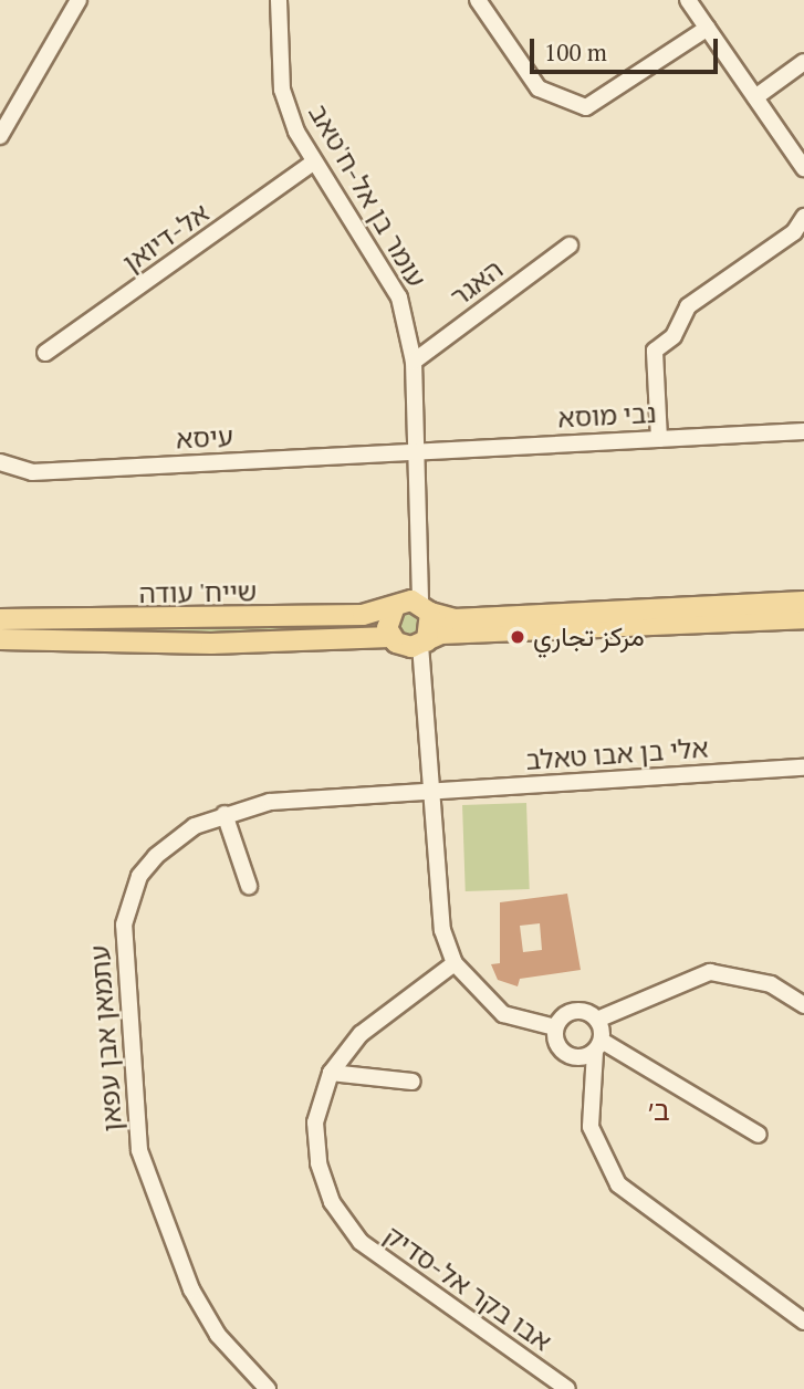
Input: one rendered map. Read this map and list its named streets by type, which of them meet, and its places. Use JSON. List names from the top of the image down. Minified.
{"streets":{"main road":["שייח' עודה"],"street":["עומר בן אל-ח'טאב","אל-דיואן","האגר","נבי מוסא","עיסא","אלי בן אבו טאלב","עתמאן אבן עפאן","אבו בקר אל-סדיק"]},"crossings":[["עומר בן אל-ח'טאב","אל-דיואן"],["עומר בן אל-ח'טאב","האגר"],["עומר בן אל-ח'טאב","נבי מוסא"],["עומר בן אל-ח'טאב","עיסא"],["עומר בן אל-ח'טאב","שייח' עודה"],["נבי מוסא","עיסא"],["אלי בן אבו טאלב","עתמאן אבן עפאן"]],"districts":["ב׳"],"places":["مركز تجاري"],"scale_bar":"100 m"}
